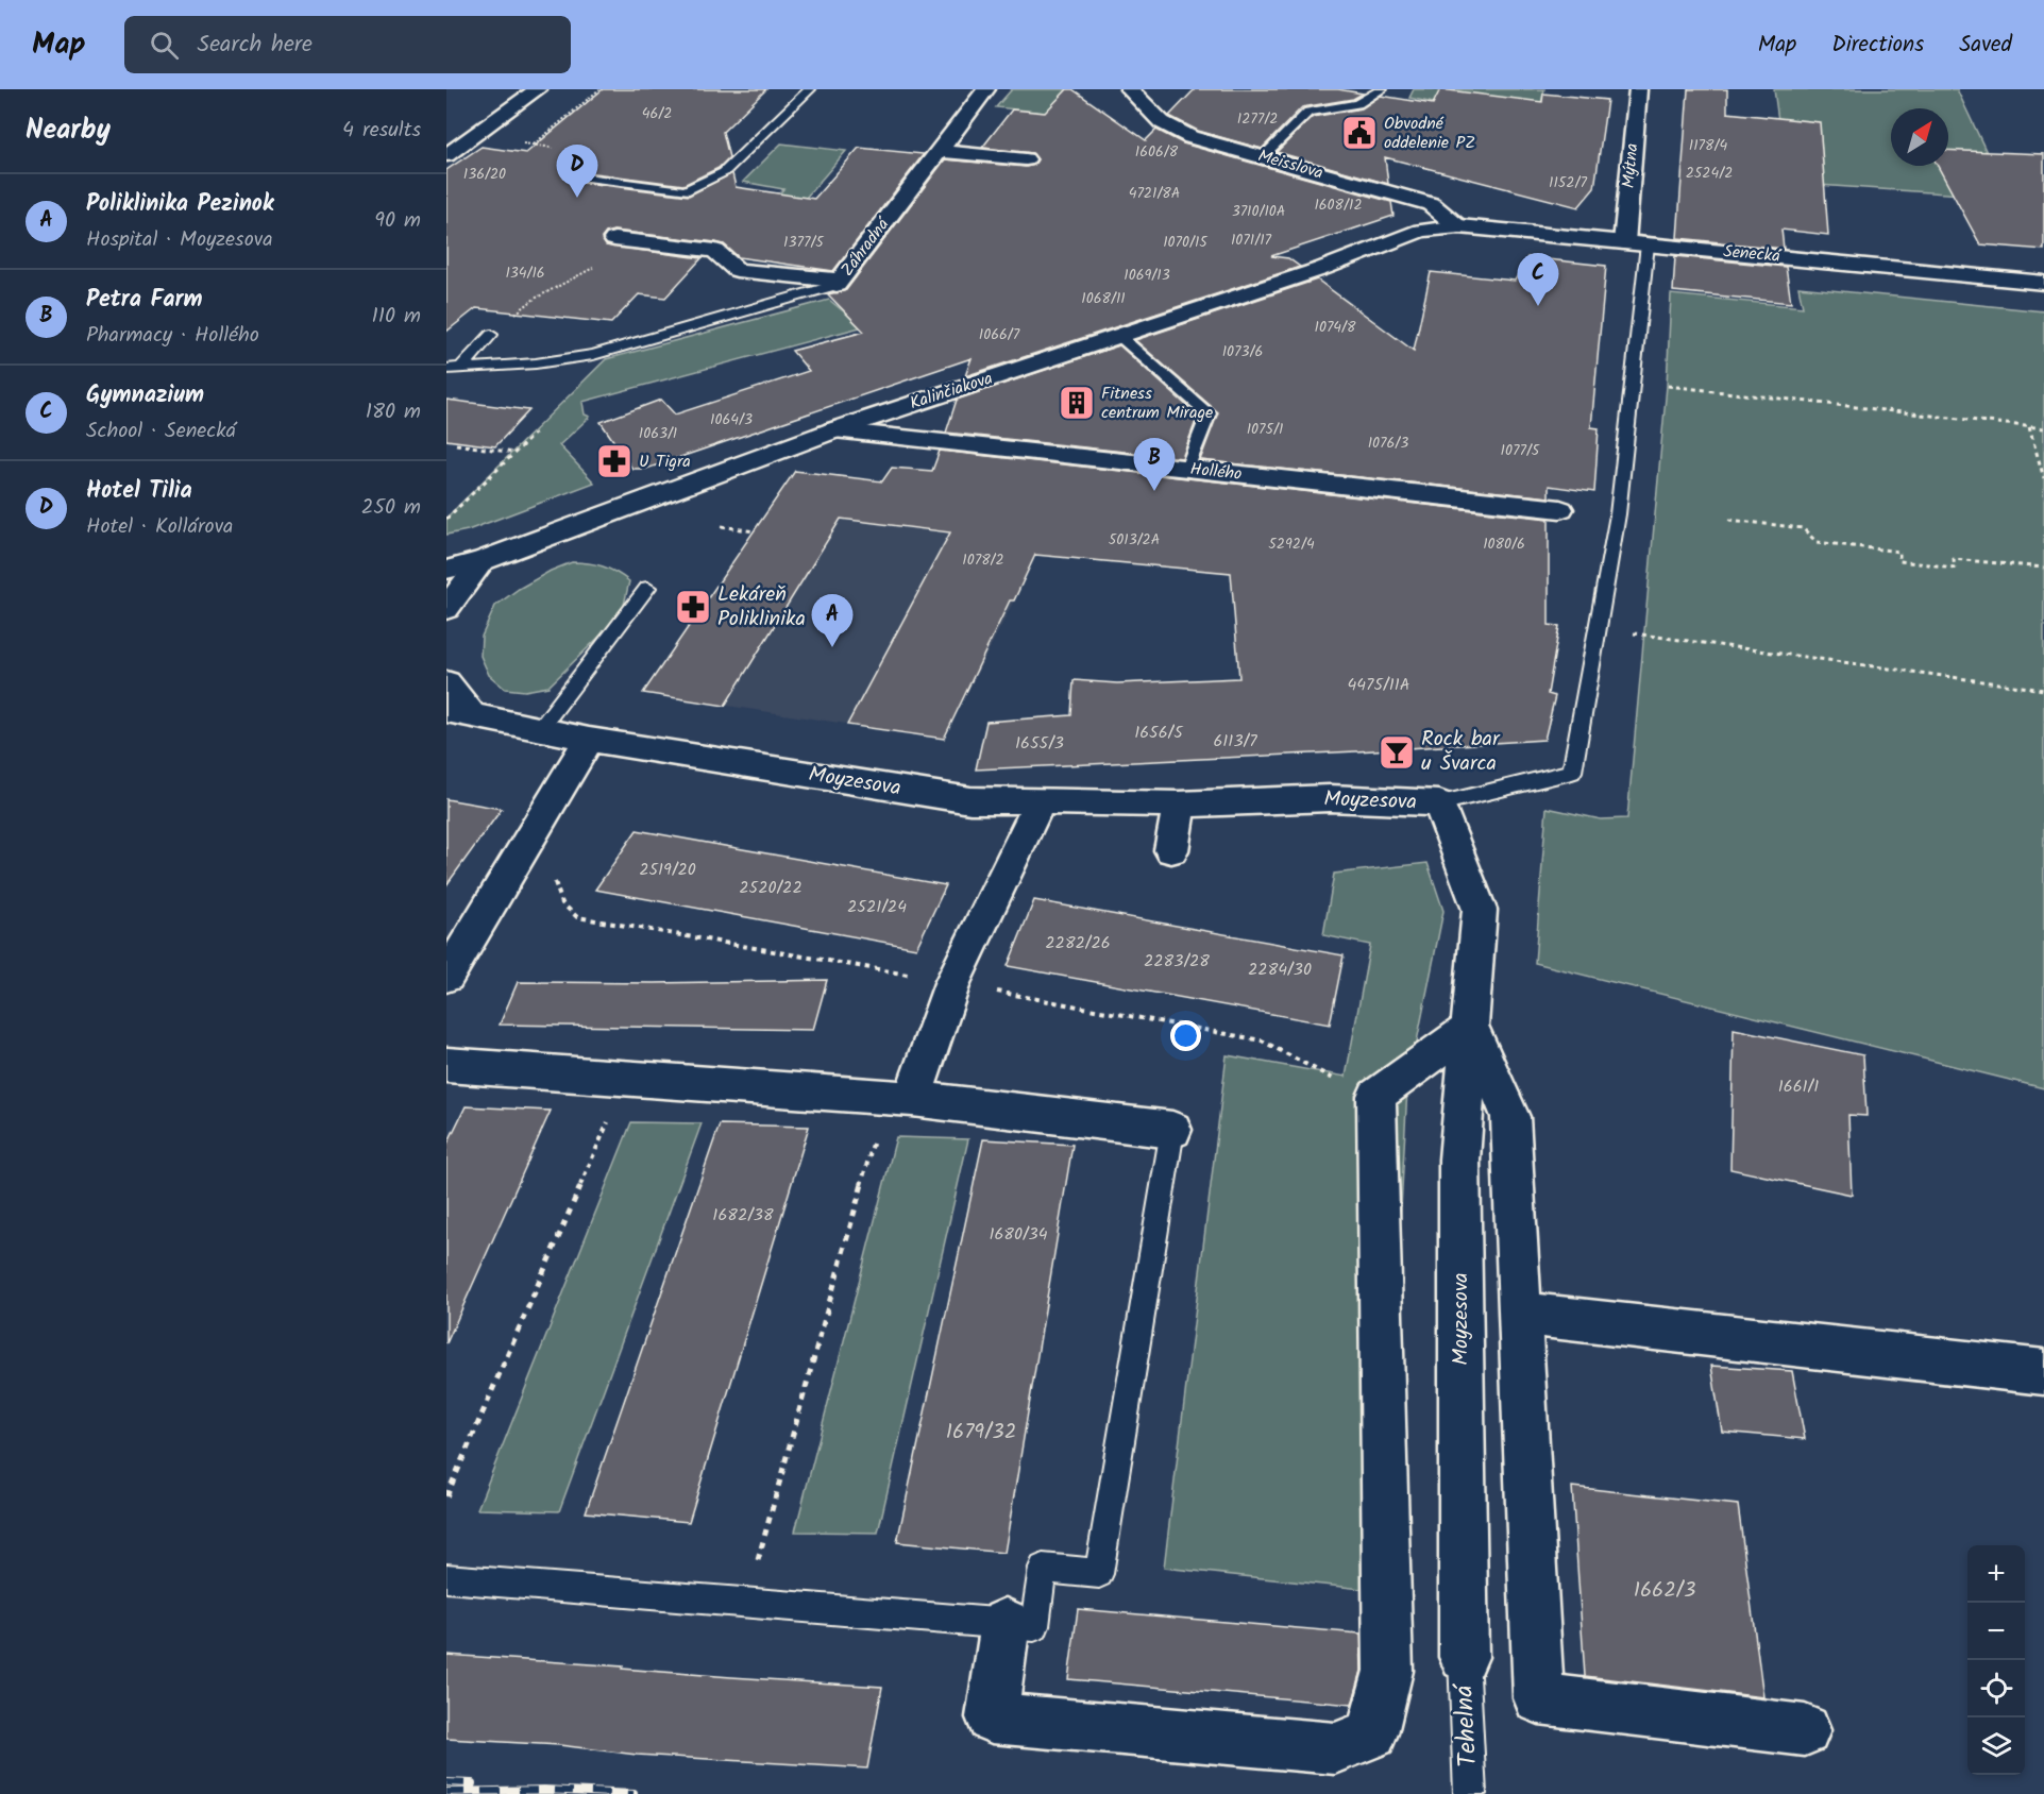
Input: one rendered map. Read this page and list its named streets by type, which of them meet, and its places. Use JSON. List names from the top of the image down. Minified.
{"streets":{"street":["Meisslova","Mýtna","Záhradná","Senecká","Kalinčiakova","Hollého","Moyzesova"],"lane":["Tehelná"]},"crossings":[["Meisslova","Senecká"],["Meisslova","Kalinčiakova"],["Mýtna","Senecká"],["Senecká","Kalinčiakova"],["Kalinčiakova","Hollého"],["Moyzesova","Tehelná"]],"places":{"public building":["Obvodné oddelenie PZ"],"building":["Fitness centrum Mirage"],"pharmacy":["U Tigra","Lekáreň Poliklinika"],"bar":["Rock bar u Švarca"]},"house_numbers":["46/2","1277/2","1178/4","1606/8","2524/2","136/20","1152/7","4721/8A","1608/12","3710/10A","1071/17","1377/5","1070/15","134/16","1069/13","1068/11","1074/8","1066/7","1073/6","1064/3","1075/1","1063/1","1076/3","1077/5","5013/2A","5292/4","1080/6","1078/2","4475/11A","1656/5","6113/7","1655/3","2519/20","2520/22","2521/24","2282/26","2283/28","2284/30","1661/1","1682/38","1680/34","1679/32","1662/3"],"north":"top right","page":{"header":"Map","search":"Search here","nav":["Map","Directions","Saved"],"heading":["Nearby","4 results"],"pins":["D","C","B","A"],"list":[{"mark":"A","name":"Poliklinika Pezinok","note":"Hospital · Moyzesova","value":"90 m"},{"mark":"B","name":"Petra Farm","note":"Pharmacy · Hollého","value":"110 m"},{"mark":"C","name":"Gymnazium","note":"School · Senecká","value":"180 m"},{"mark":"D","name":"Hotel Tilia","note":"Hotel · Kollárova","value":"250 m"}],"map_buttons":["+","−"]}}
